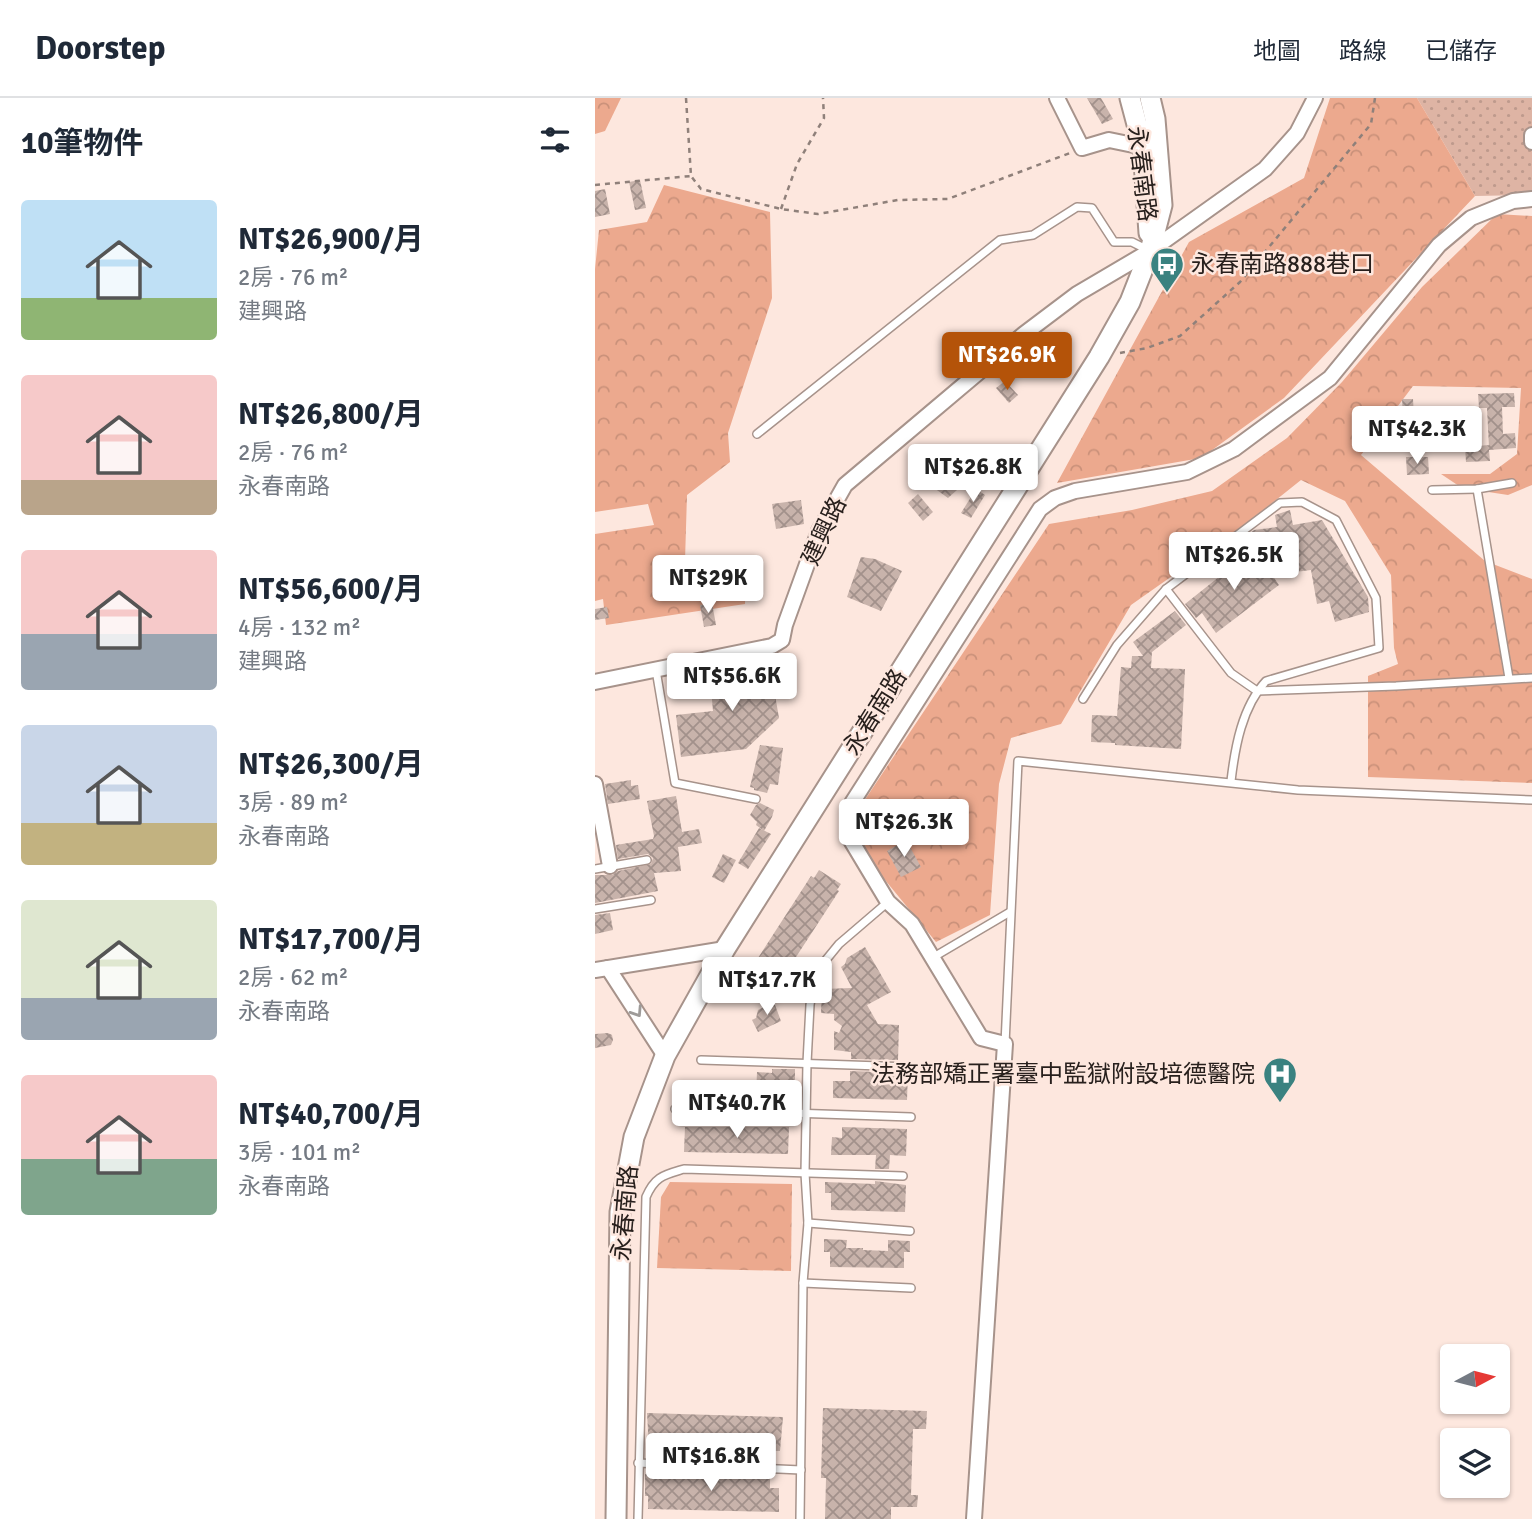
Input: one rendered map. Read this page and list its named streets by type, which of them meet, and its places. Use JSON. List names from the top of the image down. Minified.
{"streets":{"street":["永春南路","建興路"]},"crossings":[["永春南路","建興路"]],"places":{"bus stop":["永春南路888巷口"],"hospital":["法務部矯正署臺中監獄附設培德醫院"]},"north":"right","page":{"header":"Doorstep","nav":["地圖","路線","已儲存"],"heading":"10筆物件","list":[{"name":"NT$26,900/月","note":"2房 · 76 m² · 建興路"},{"name":"NT$26,800/月","note":"2房 · 76 m² · 永春南路"},{"name":"NT$56,600/月","note":"4房 · 132 m² · 建興路"},{"name":"NT$26,300/月","note":"3房 · 89 m² · 永春南路"},{"name":"NT$17,700/月","note":"2房 · 62 m² · 永春南路"},{"name":"NT$40,700/月","note":"3房 · 101 m² · 永春南路"}],"price":["NT$26.9K","NT$42.3K","NT$26.8K","NT$26.5K","NT$29K","NT$56.6K","NT$26.3K","NT$17.7K","NT$40.7K","NT$16.8K"]}}
